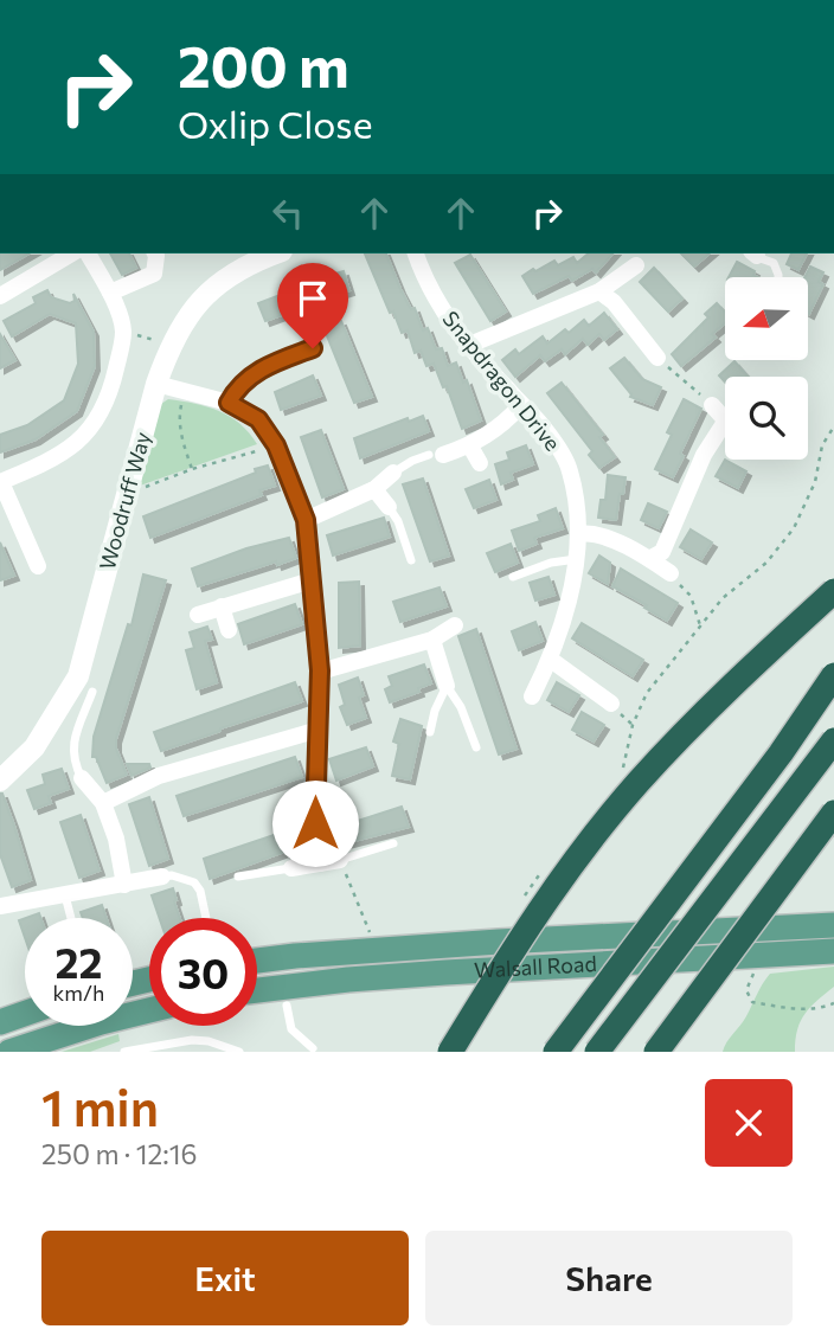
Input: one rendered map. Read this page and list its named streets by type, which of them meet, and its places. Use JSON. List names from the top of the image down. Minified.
{"streets":{"main road":["Walsall Road"],"street":["Snapdragon Drive","Woodruff Way"]},"north":"left","page":{"turn":["200 m","Oxlip Close"],"speed":"22 km/h","limit":"30","heading":["1 min","250 m · 12:16"],"buttons":["Exit","Share"]}}
